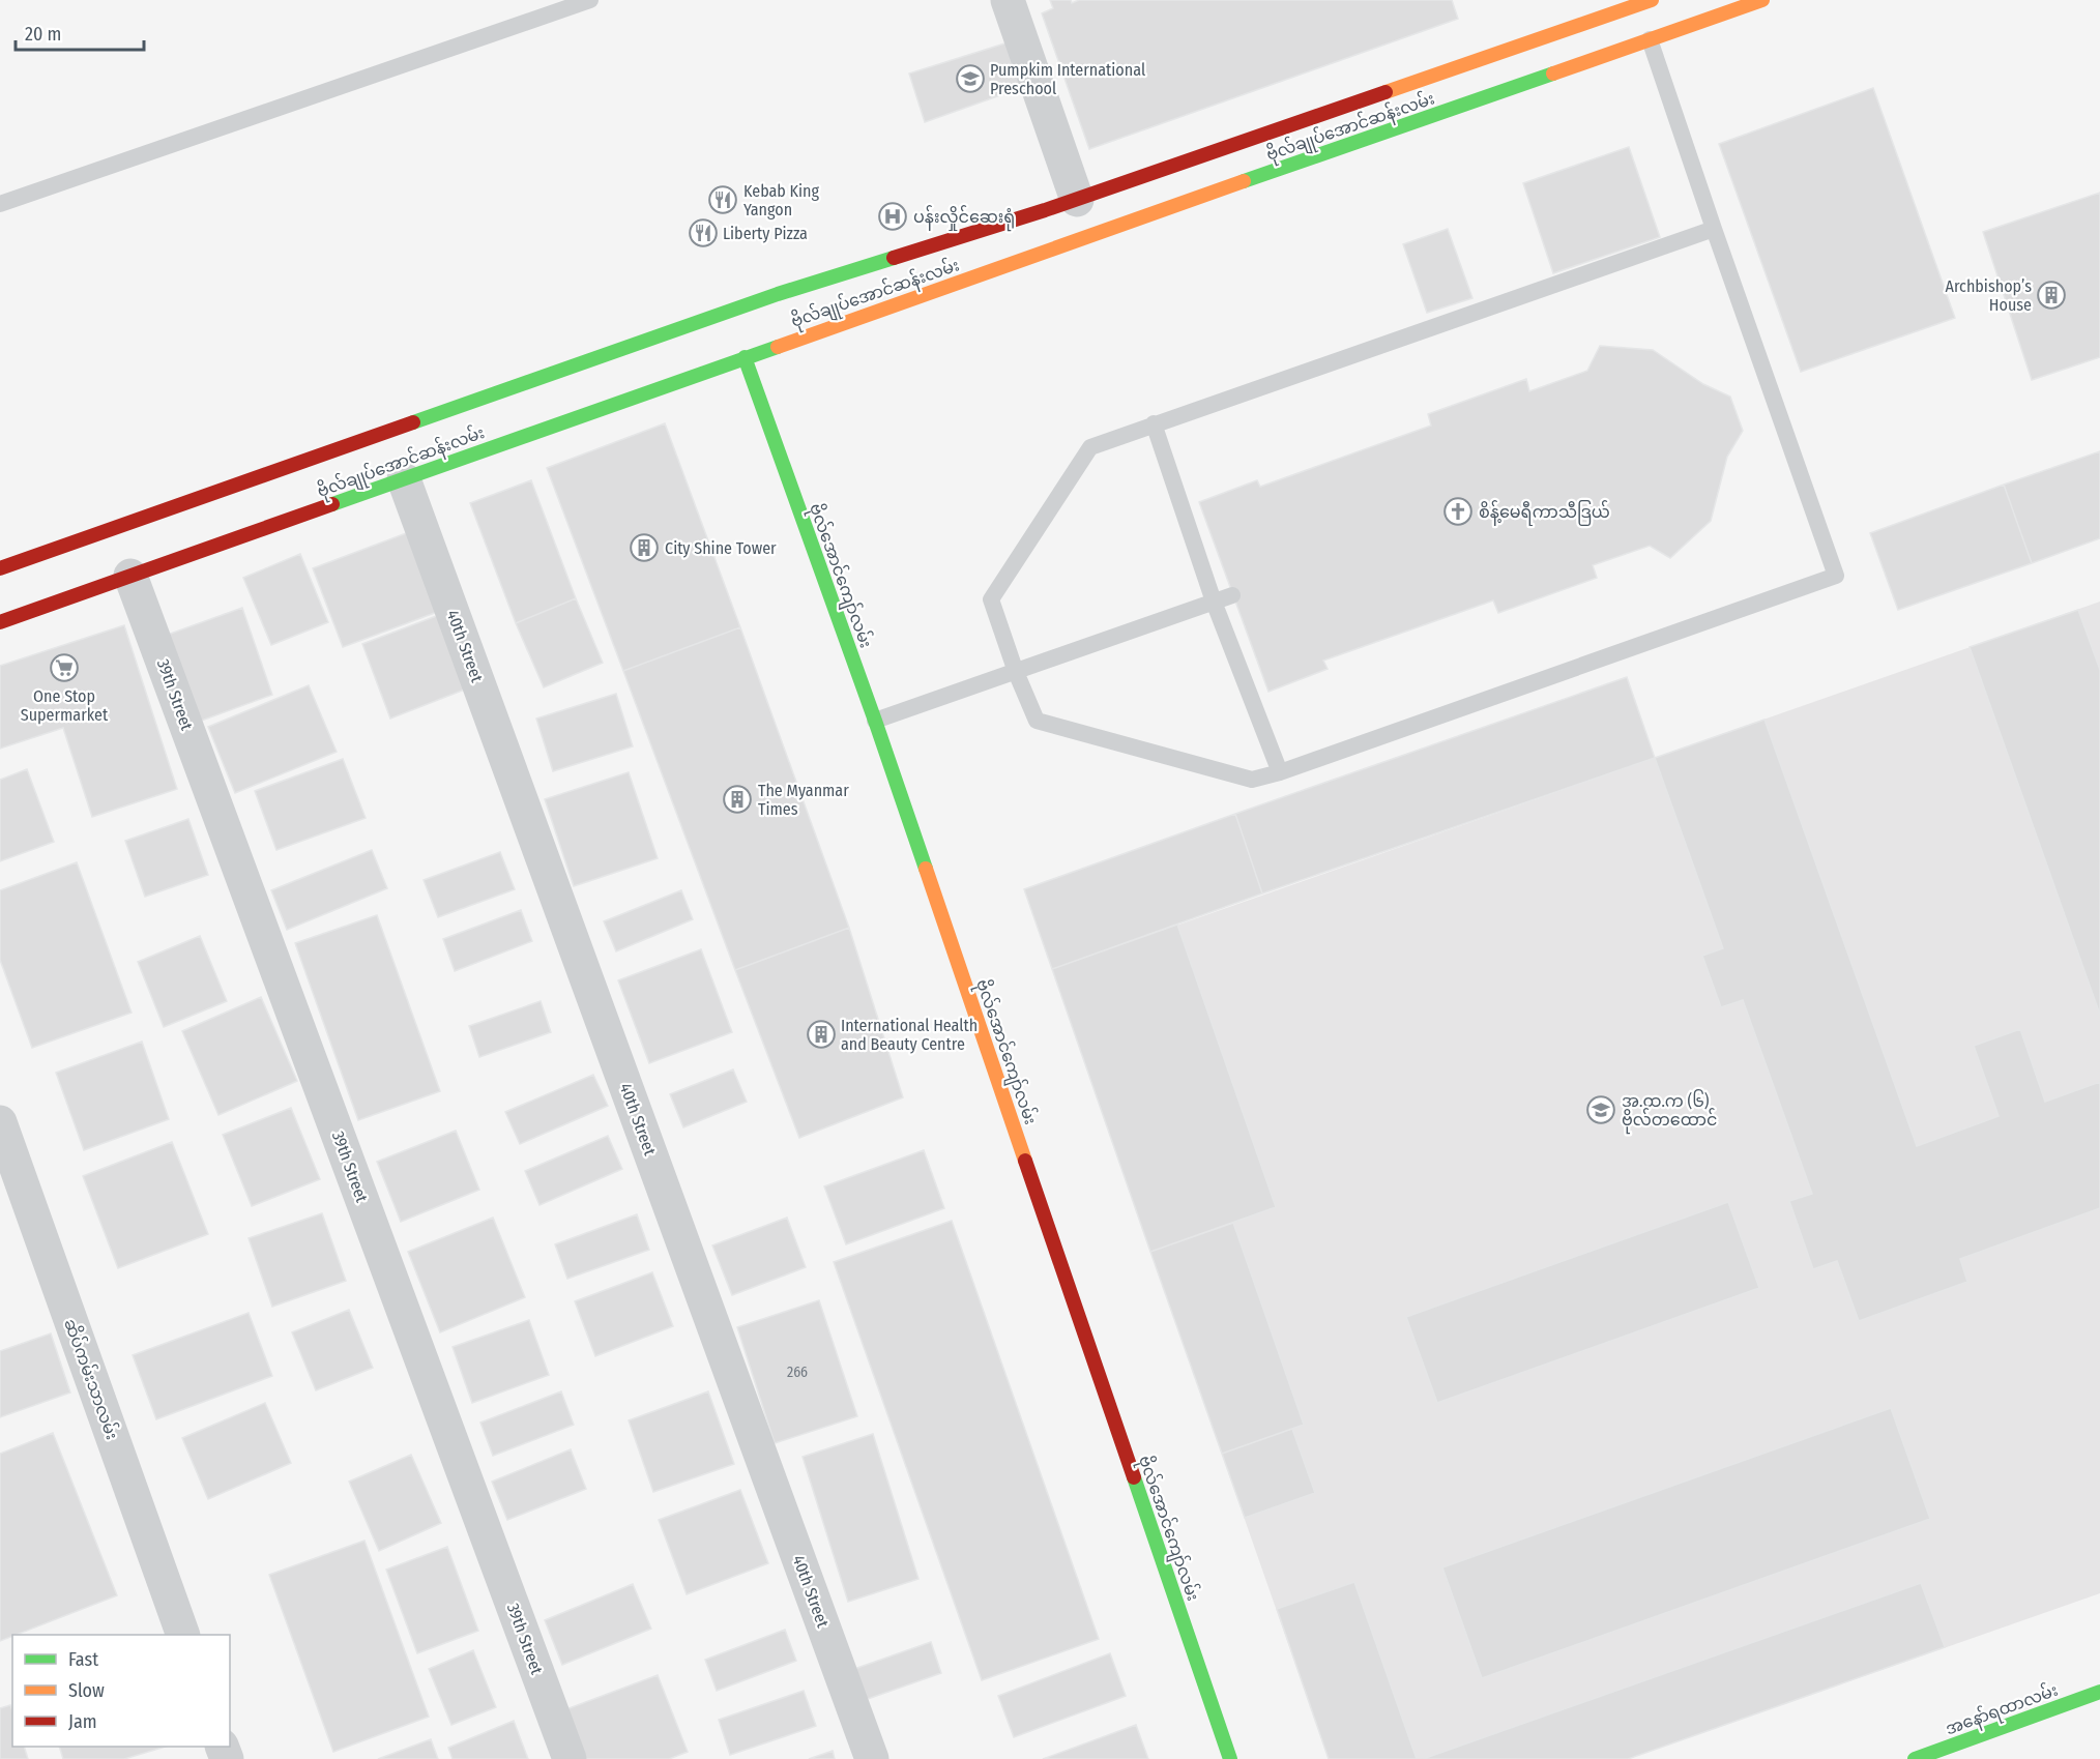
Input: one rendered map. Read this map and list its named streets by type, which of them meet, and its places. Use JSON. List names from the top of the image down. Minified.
{"streets":{"main road":["ဗိုလ်ချုပ်အောင်ဆန်းလမ်း","ဗိုလ်အောင်ကျော်လမ်း","အနော်ရထာလမ်း"],"street":["40th Street","39th Street","ဆိပ်ကမ်းသာလမ်း"]},"crossings":[["ဗိုလ်ချုပ်အောင်ဆန်းလမ်း","ဗိုလ်အောင်ကျော်လမ်း"],["ဗိုလ်ချုပ်အောင်ဆန်းလမ်း","40th Street"],["ဗိုလ်ချုပ်အောင်ဆန်းလမ်း","39th Street"]],"places":{"school or university":["Pumpkim International Preschool","အ.ထ.က (၆) ဗိုလ်တထောင်"],"restaurant":["Kebab King Yangon","Liberty Pizza"],"hospital":["ပန်းလှိုင်ဆေးရုံ"],"building":["Archbishop’s House","City Shine Tower","The Myanmar Times","International Health and Beauty Centre"],"church":["စိန့်မေရီကာသီဒြယ်"],"supermarket":["One Stop Supermarket"]},"house_numbers":["266"],"legend":["Fast","Slow","Jam"],"scale_bar":"20 m"}
